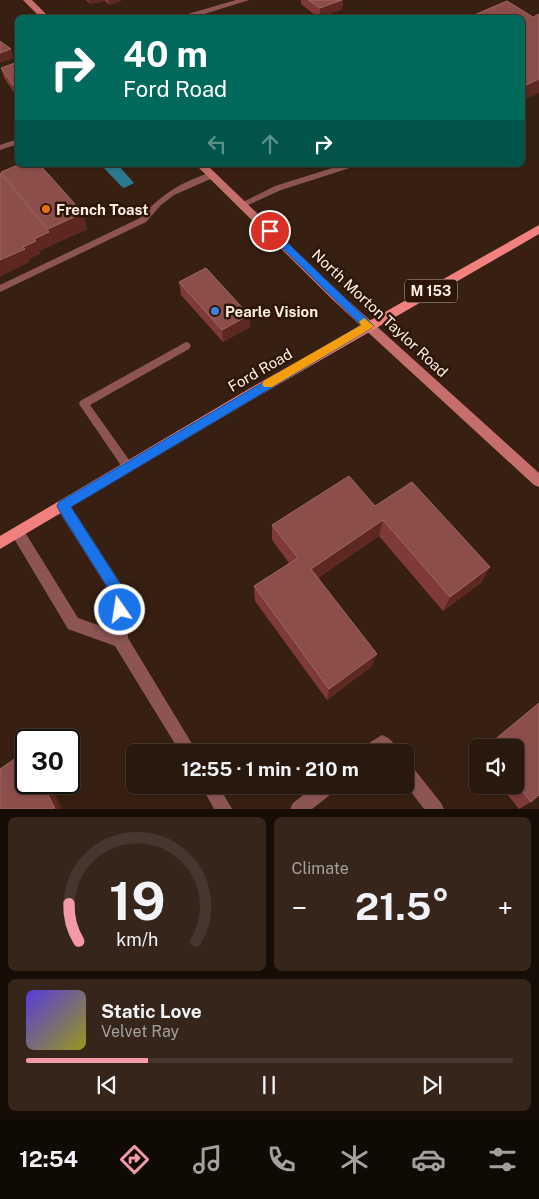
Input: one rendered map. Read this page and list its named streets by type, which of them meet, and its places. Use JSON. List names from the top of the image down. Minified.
{"streets":{"main road":["M 153","Ford Road"],"street":["North Morton Taylor Road"]},"crossings":[["North Morton Taylor Road","Ford Road"]],"places":["French Toast","Pearle Vision"],"page":{"turn":["40 m","Ford Road"],"limit":"30","trip":"12:55 · 1 min · 210 m","tile":"Climate","heat":["−","21.5°","+"],"song":["Static Love","Velvet Ray"],"tabs":"12:54","gauge":["19","km/h"]}}
